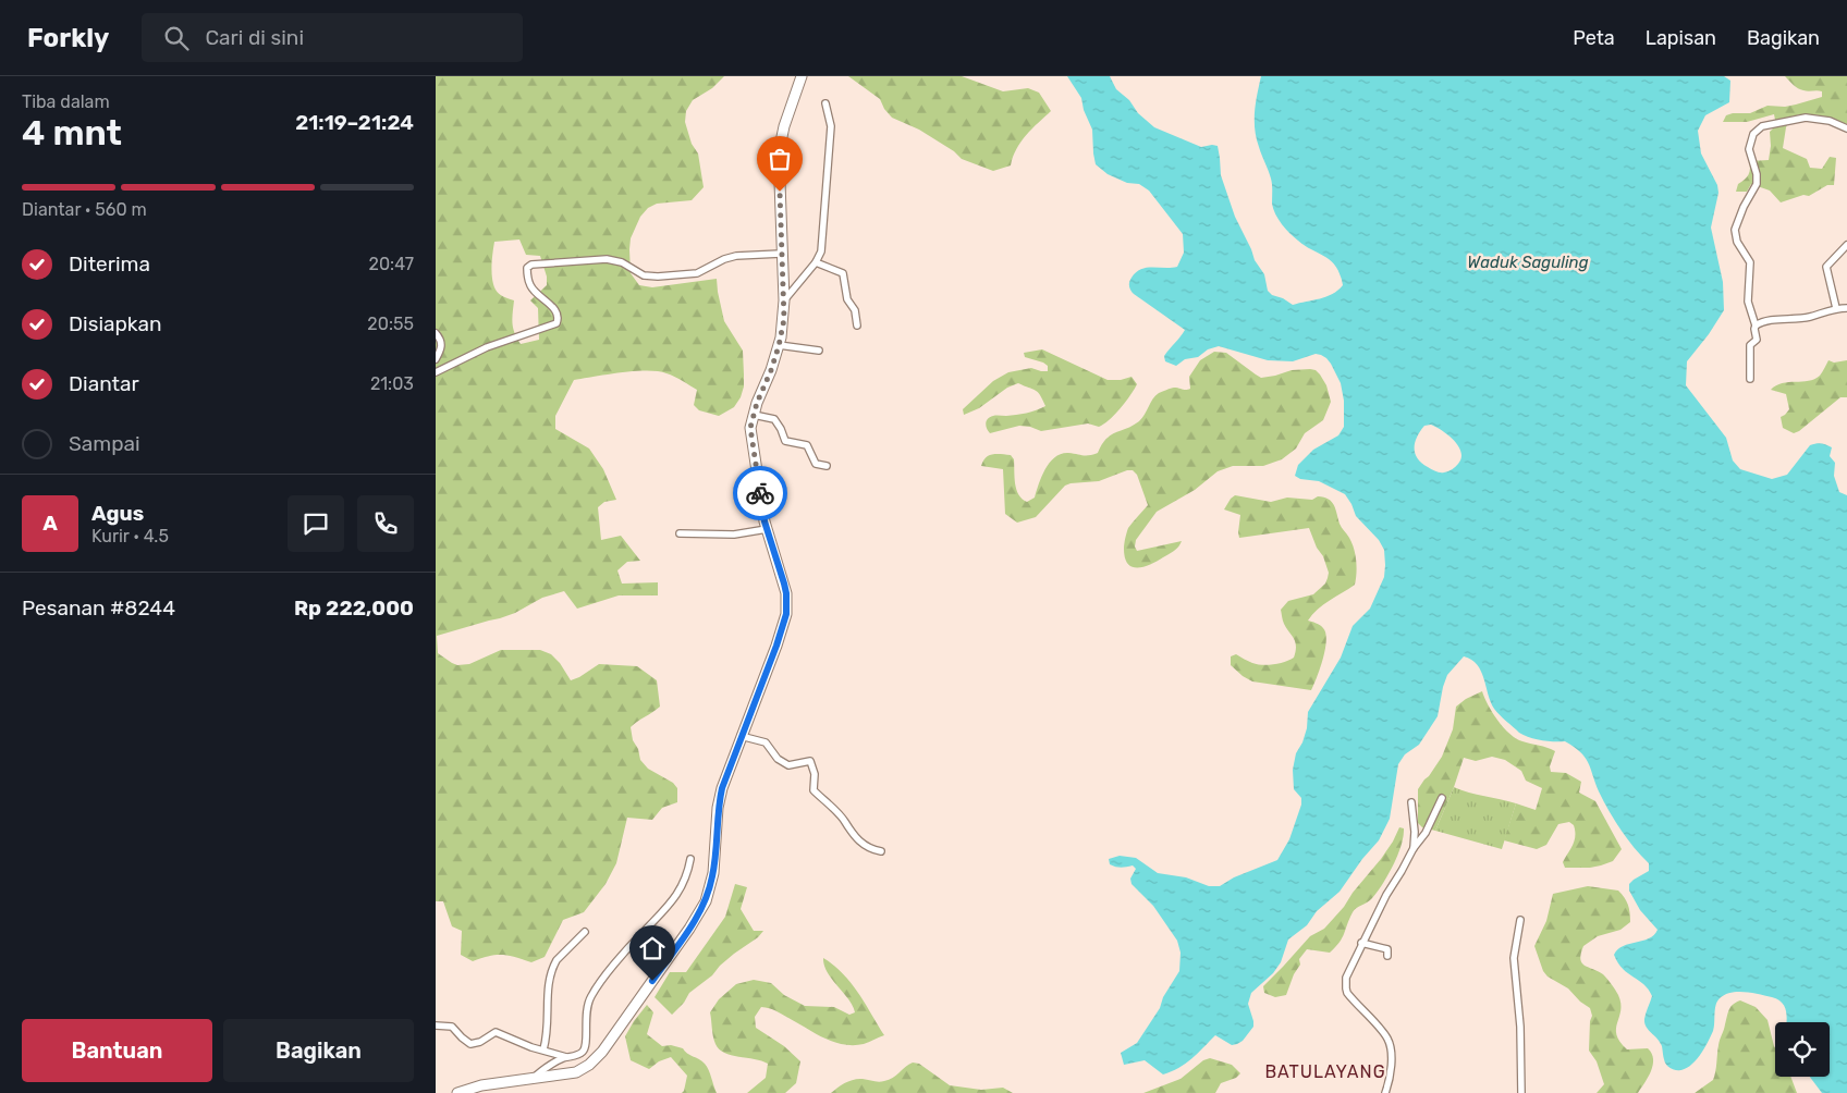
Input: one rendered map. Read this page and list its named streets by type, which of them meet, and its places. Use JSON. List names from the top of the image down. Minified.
{"districts":["BATULAYANG"],"water":["Waduk Saguling"],"page":{"header":"Forkly","search":"Cari di sini","nav":["Peta","Lapisan","Bagikan"],"heading":["4 mnt","Tiba dalam","21:19–21:24"],"panel":["Agus","Kurir · 4.5","Pesanan #8244","Rp 222,000"],"bar":"Diantar · 560 m","list":[["Diterima","20:47"],["Disiapkan","20:55"],["Diantar","21:03"],"Sampai"],"round":"A","buttons":["Bantuan","Bagikan"]}}
